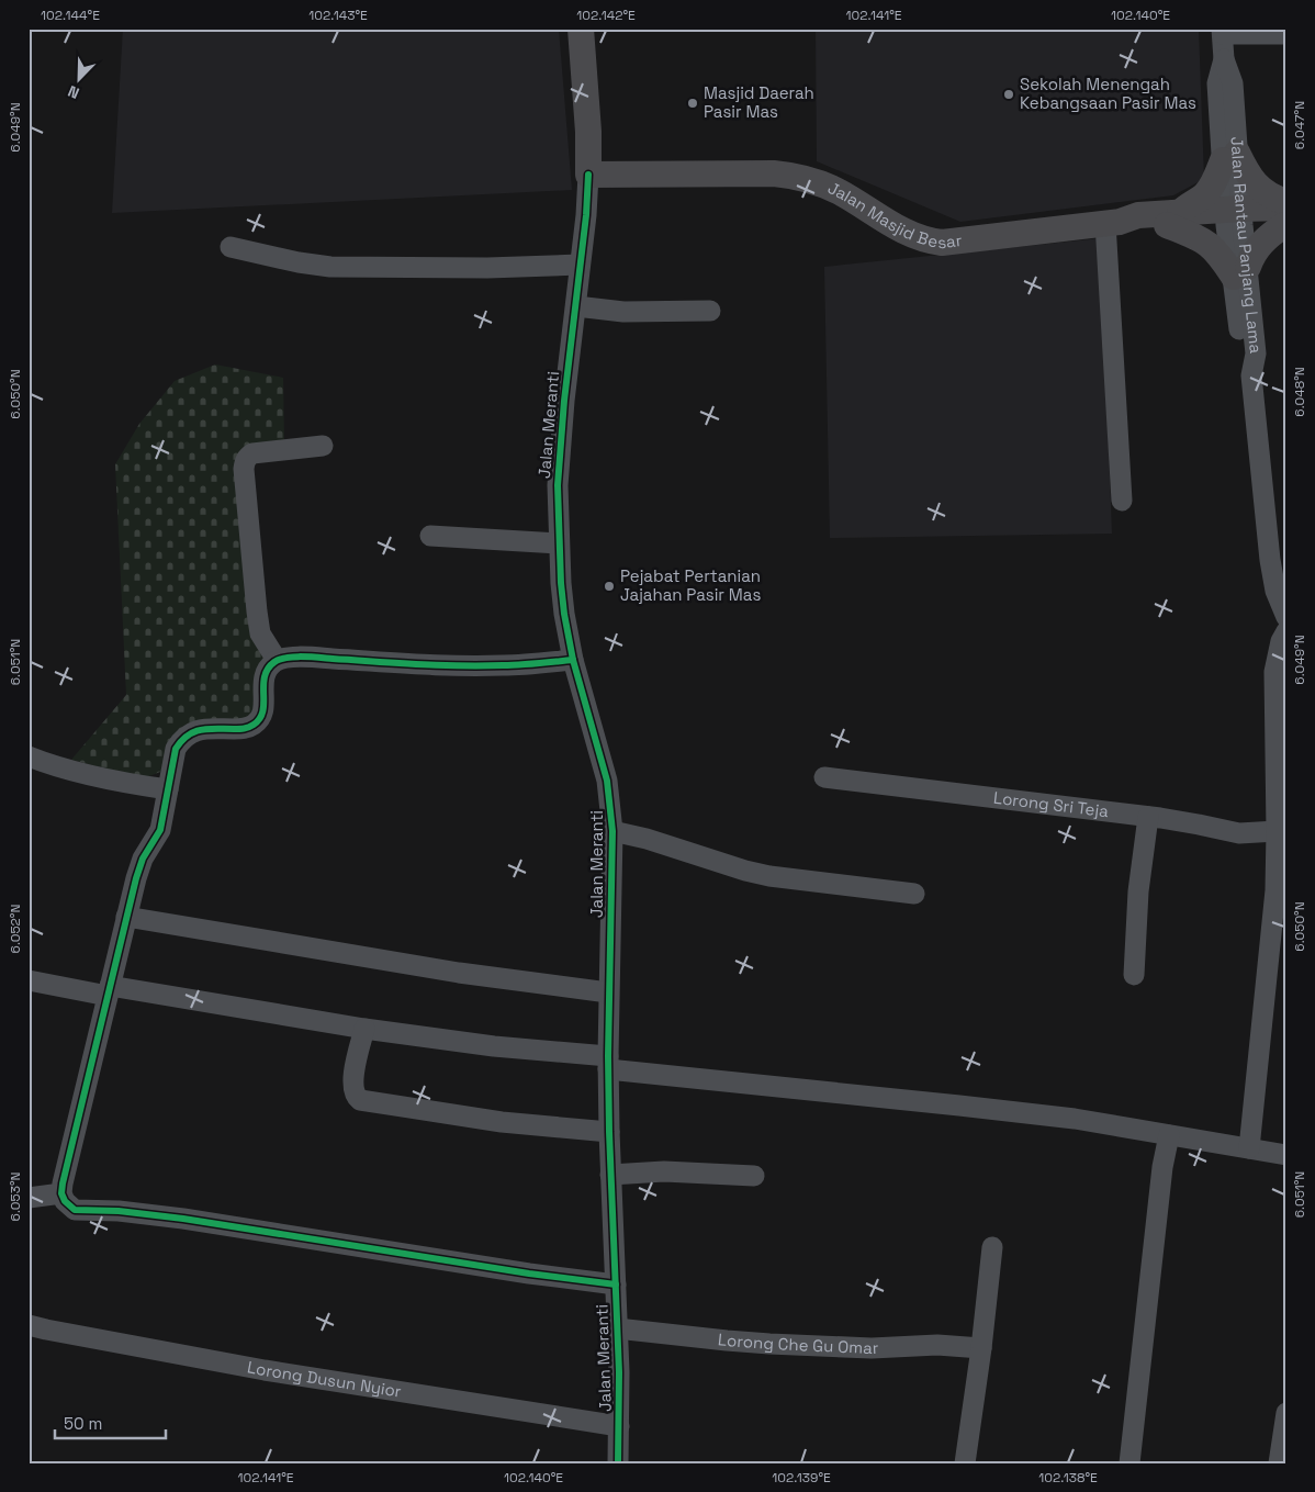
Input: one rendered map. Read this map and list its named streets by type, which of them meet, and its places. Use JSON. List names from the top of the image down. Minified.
{"streets":{"main road":["Jalan Masjid Besar","Jalan Meranti"],"street":["Jalan Rantau Panjang Lama","Lorong Sri Teja","Lorong Che Gu Omar","Lorong Dusun Nyior"]},"crossings":[["Jalan Masjid Besar","Jalan Rantau Panjang Lama"],["Jalan Masjid Besar","Jalan Meranti"],["Jalan Meranti","Lorong Che Gu Omar"],["Jalan Meranti","Lorong Dusun Nyior"]],"places":["Sekolah Menengah Kebangsaan Pasir Mas","Masjid Daerah Pasir Mas","Pejabat Pertanian Jajahan Pasir Mas"],"scale_bar":"50 m","north":"bottom left","coordinates":["102.144°E","102.143°E","102.142°E","102.141°E","102.140°E","6.047°N","6.049°N","6.048°N","6.050°N","6.051°N","6.052°N","6.053°N","102.139°E","102.138°E"]}
